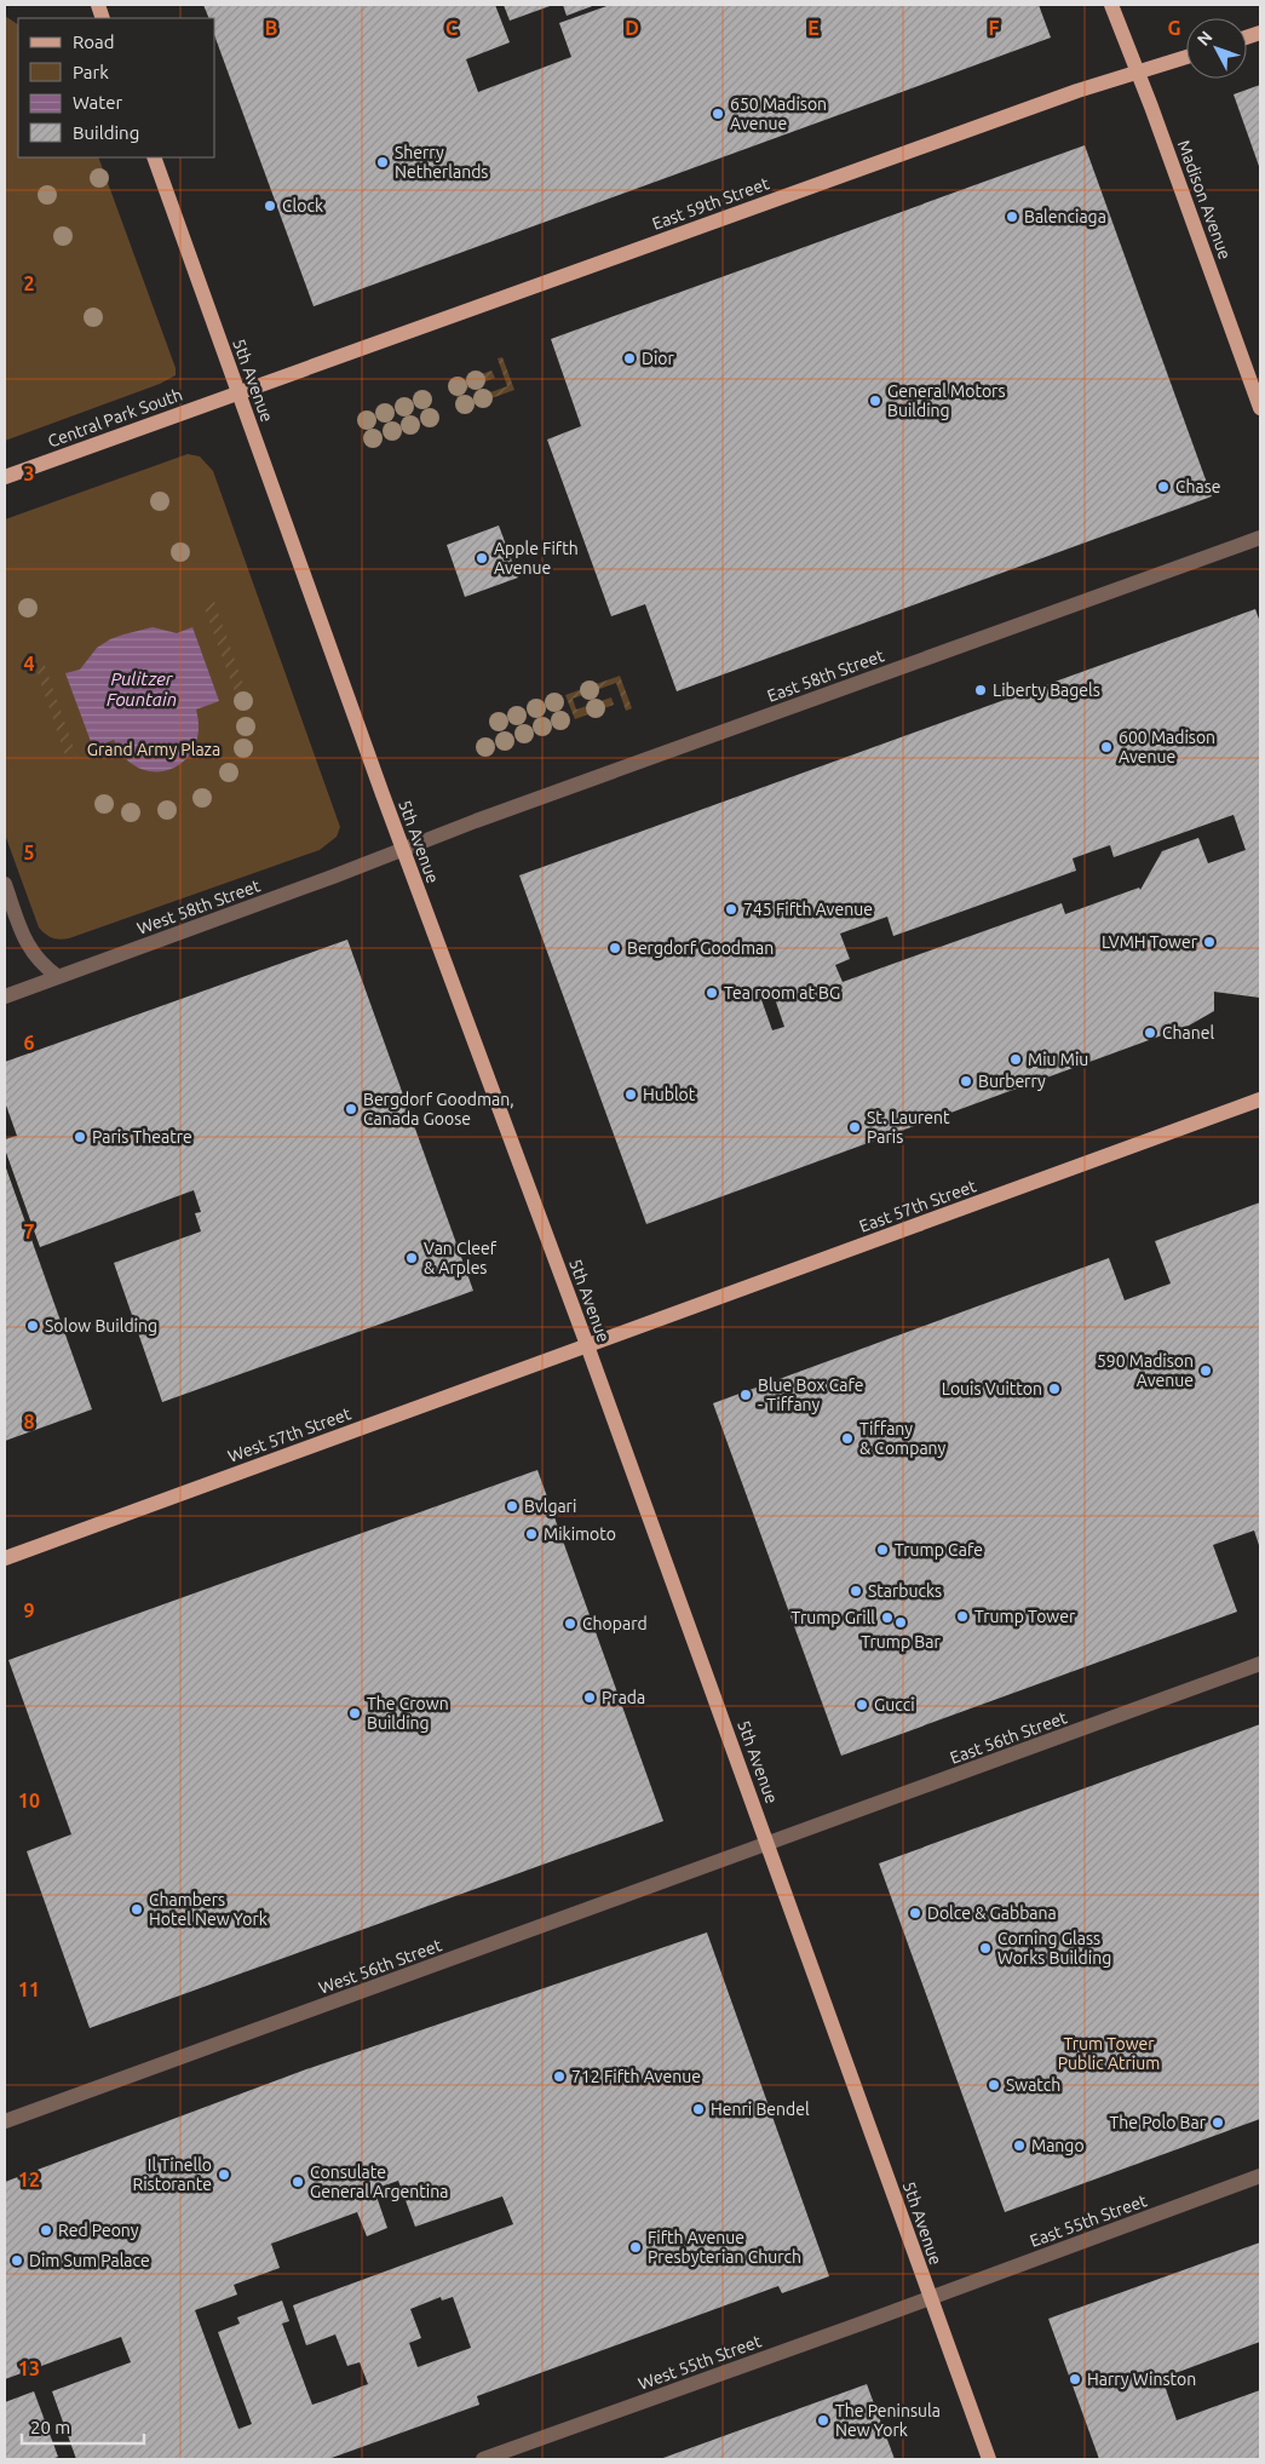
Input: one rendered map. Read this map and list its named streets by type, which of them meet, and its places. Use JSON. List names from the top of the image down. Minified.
{"streets":{"main road":["Madison Avenue","East 59th Street","5th Avenue","Central Park South","East 57th Street","West 57th Street"],"street":["East 58th Street","West 58th Street","East 56th Street","West 56th Street","East 55th Street","West 55th Street"]},"crossings":[["Madison Avenue","East 59th Street"],["East 59th Street","5th Avenue"],["East 59th Street","Central Park South"],["5th Avenue","Central Park South"],["5th Avenue","East 58th Street"],["5th Avenue","West 58th Street"],["5th Avenue","East 57th Street"],["5th Avenue","West 57th Street"],["5th Avenue","East 56th Street"],["5th Avenue","West 56th Street"],["5th Avenue","East 55th Street"],["5th Avenue","West 55th Street"],["East 58th Street","West 58th Street"],["East 57th Street","West 57th Street"],["East 56th Street","West 56th Street"],["East 55th Street","West 55th Street"]],"water":["Pulitzer Fountain"],"parks":["Grand Army Plaza","Trum Tower Public Atrium"],"places":["650 Madison Avenue","Sherry Netherlands","Clock","Balenciaga","Dior","General Motors Building","Chase","Apple Fifth Avenue","Liberty Bagels","600 Madison Avenue","745 Fifth Avenue","LVMH Tower","Bergdorf Goodman","Tea room at BG","Chanel","Miu Miu","Burberry","Hublot","Bergdorf Goodman, Canada Goose","St. Laurent Paris","Paris Theatre","Van Cleef & Arples","Solow Building","590 Madison Avenue","Louis Vuitton","Blue Box Cafe - Tiffany","Tiffany & Company","Bvlgari","Mikimoto","Trump Cafe","Starbucks","Trump Tower","Trump Grill","Trump Bar","Chopard","Prada","Gucci","The Crown Building","Chambers Hotel New York","Dolce & Gabbana","Corning Glass Works Building","712 Fifth Avenue","Swatch","Henri Bendel","The Polo Bar","Mango","Il Tinello Ristorante","Consulate General Argentina","Red Peony","Fifth Avenue Presbyterian Church","Dim Sum Palace","Harry Winston","The Peninsula New York"],"legend":["Road","Park","Water","Building"],"scale_bar":"20 m","north":"top left","grid":{"columns":["B","C","D","E","F","G"],"rows":["2","3","4","5","6","7","8","9","10","11","12","13"]}}
